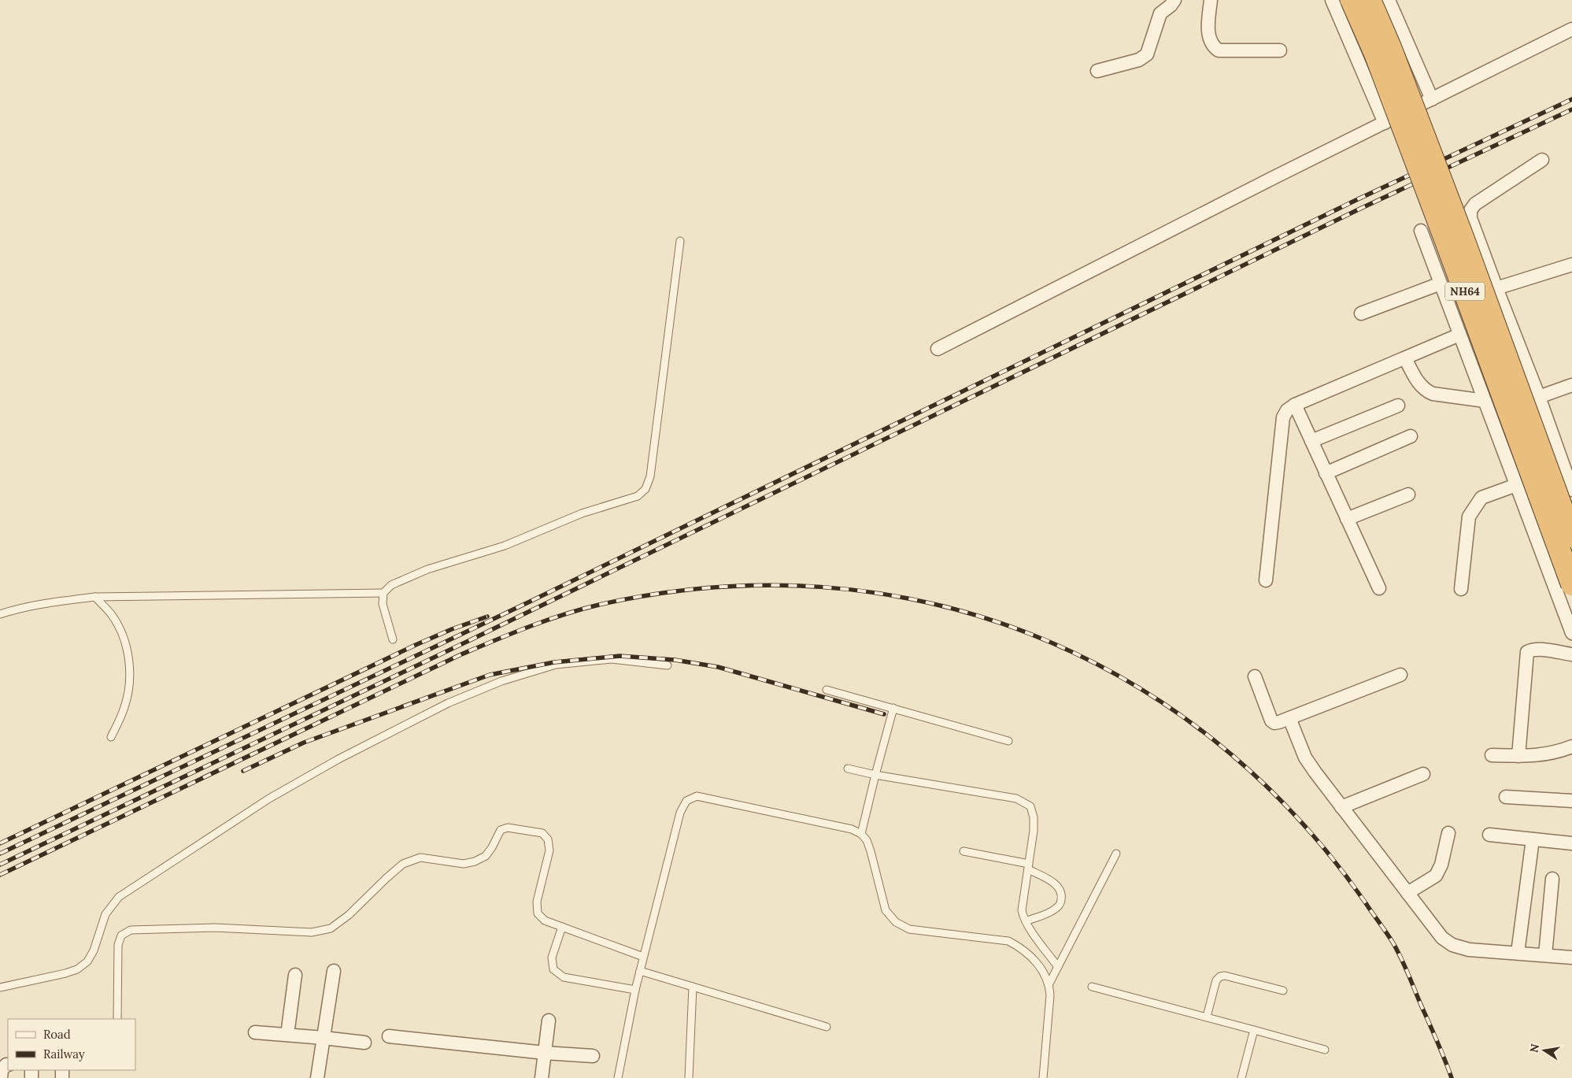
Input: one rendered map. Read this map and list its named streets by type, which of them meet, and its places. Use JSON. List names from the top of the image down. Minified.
{"streets":{"highway":["NH64"]},"legend":["Road","Railway"],"north":"left"}
